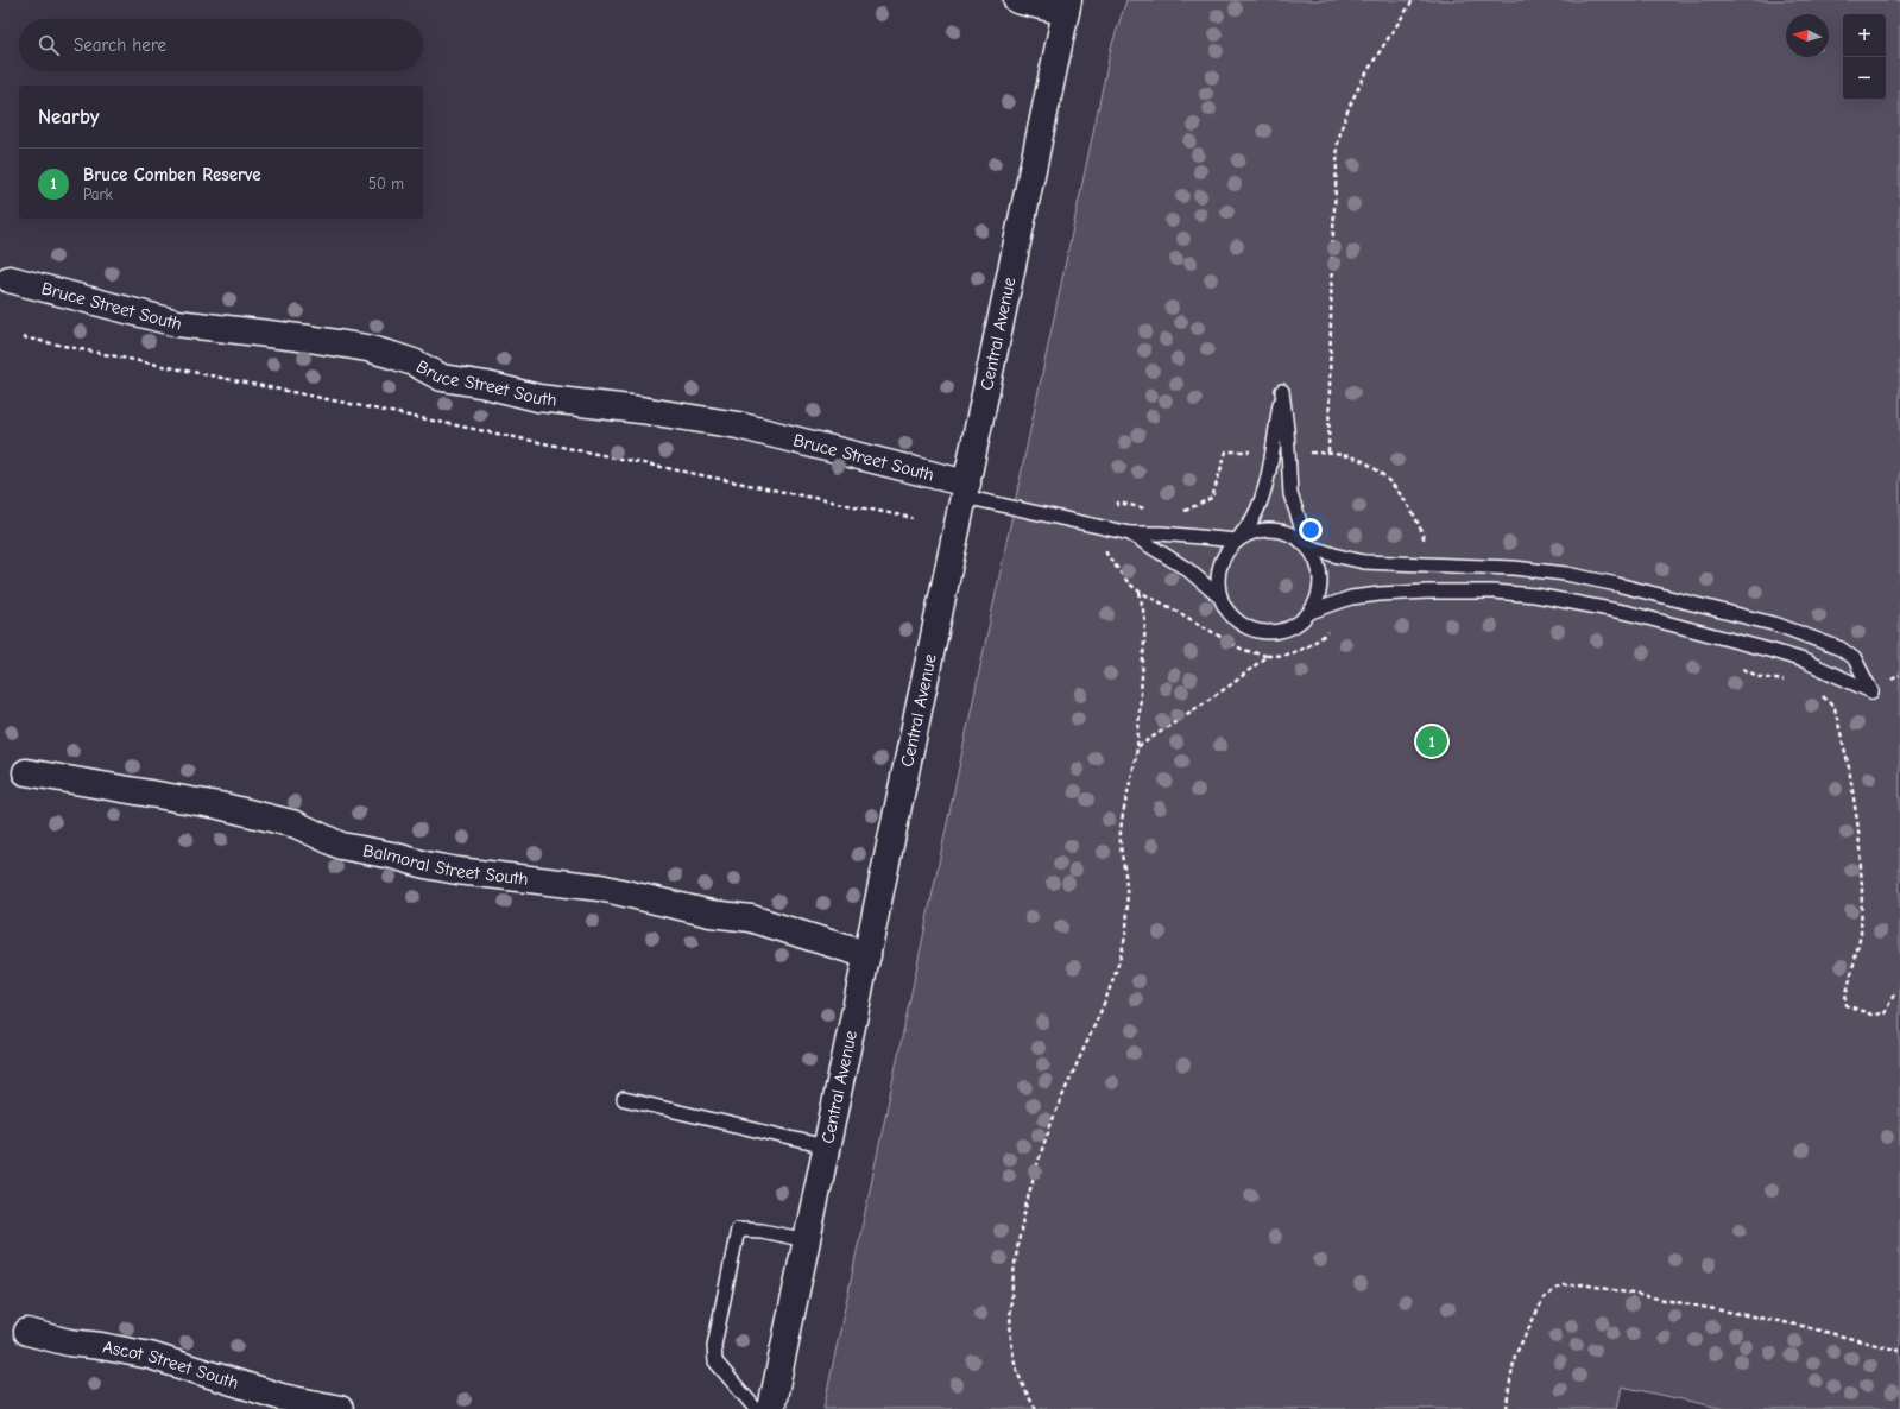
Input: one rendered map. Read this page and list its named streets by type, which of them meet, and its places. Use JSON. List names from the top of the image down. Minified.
{"streets":{"street":["Bruce Street South","Central Avenue","Balmoral Street South","Ascot Street South"]},"crossings":[["Bruce Street South","Central Avenue"],["Central Avenue","Balmoral Street South"]],"north":"left","page":{"map_buttons":["+","−"],"search":"Search here","heading":"Nearby","list":[{"mark":"1","name":"Bruce Comben Reserve","note":"Park","value":"50 m"}],"pins":"1"}}
